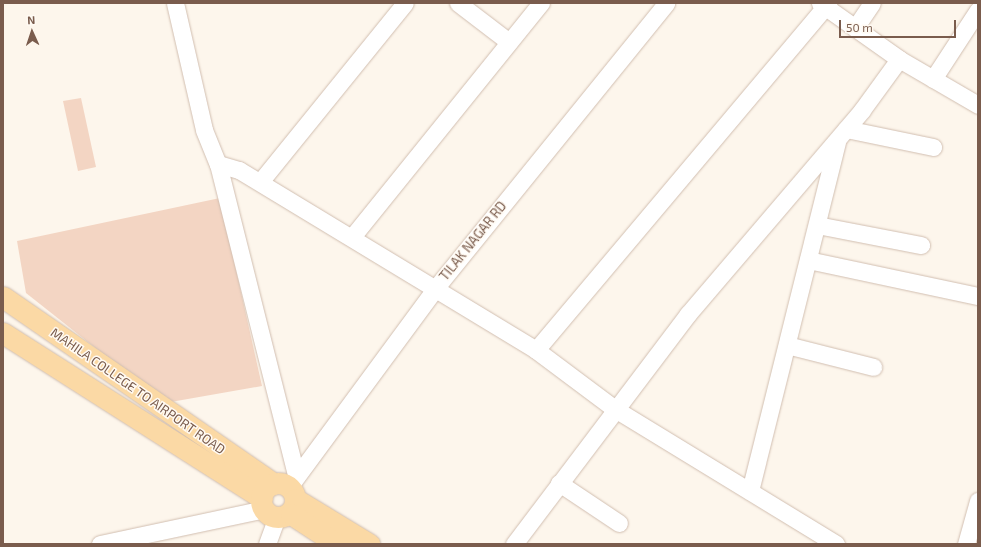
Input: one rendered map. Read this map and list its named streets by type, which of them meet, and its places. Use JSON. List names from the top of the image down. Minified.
{"streets":{"main road":["MAHILA COLLEGE TO AIRPORT ROAD"],"street":["TILAK NAGAR RD"]},"crossings":[["TILAK NAGAR RD","MAHILA COLLEGE TO AIRPORT ROAD"]],"scale_bar":"50 m","north":"top"}
